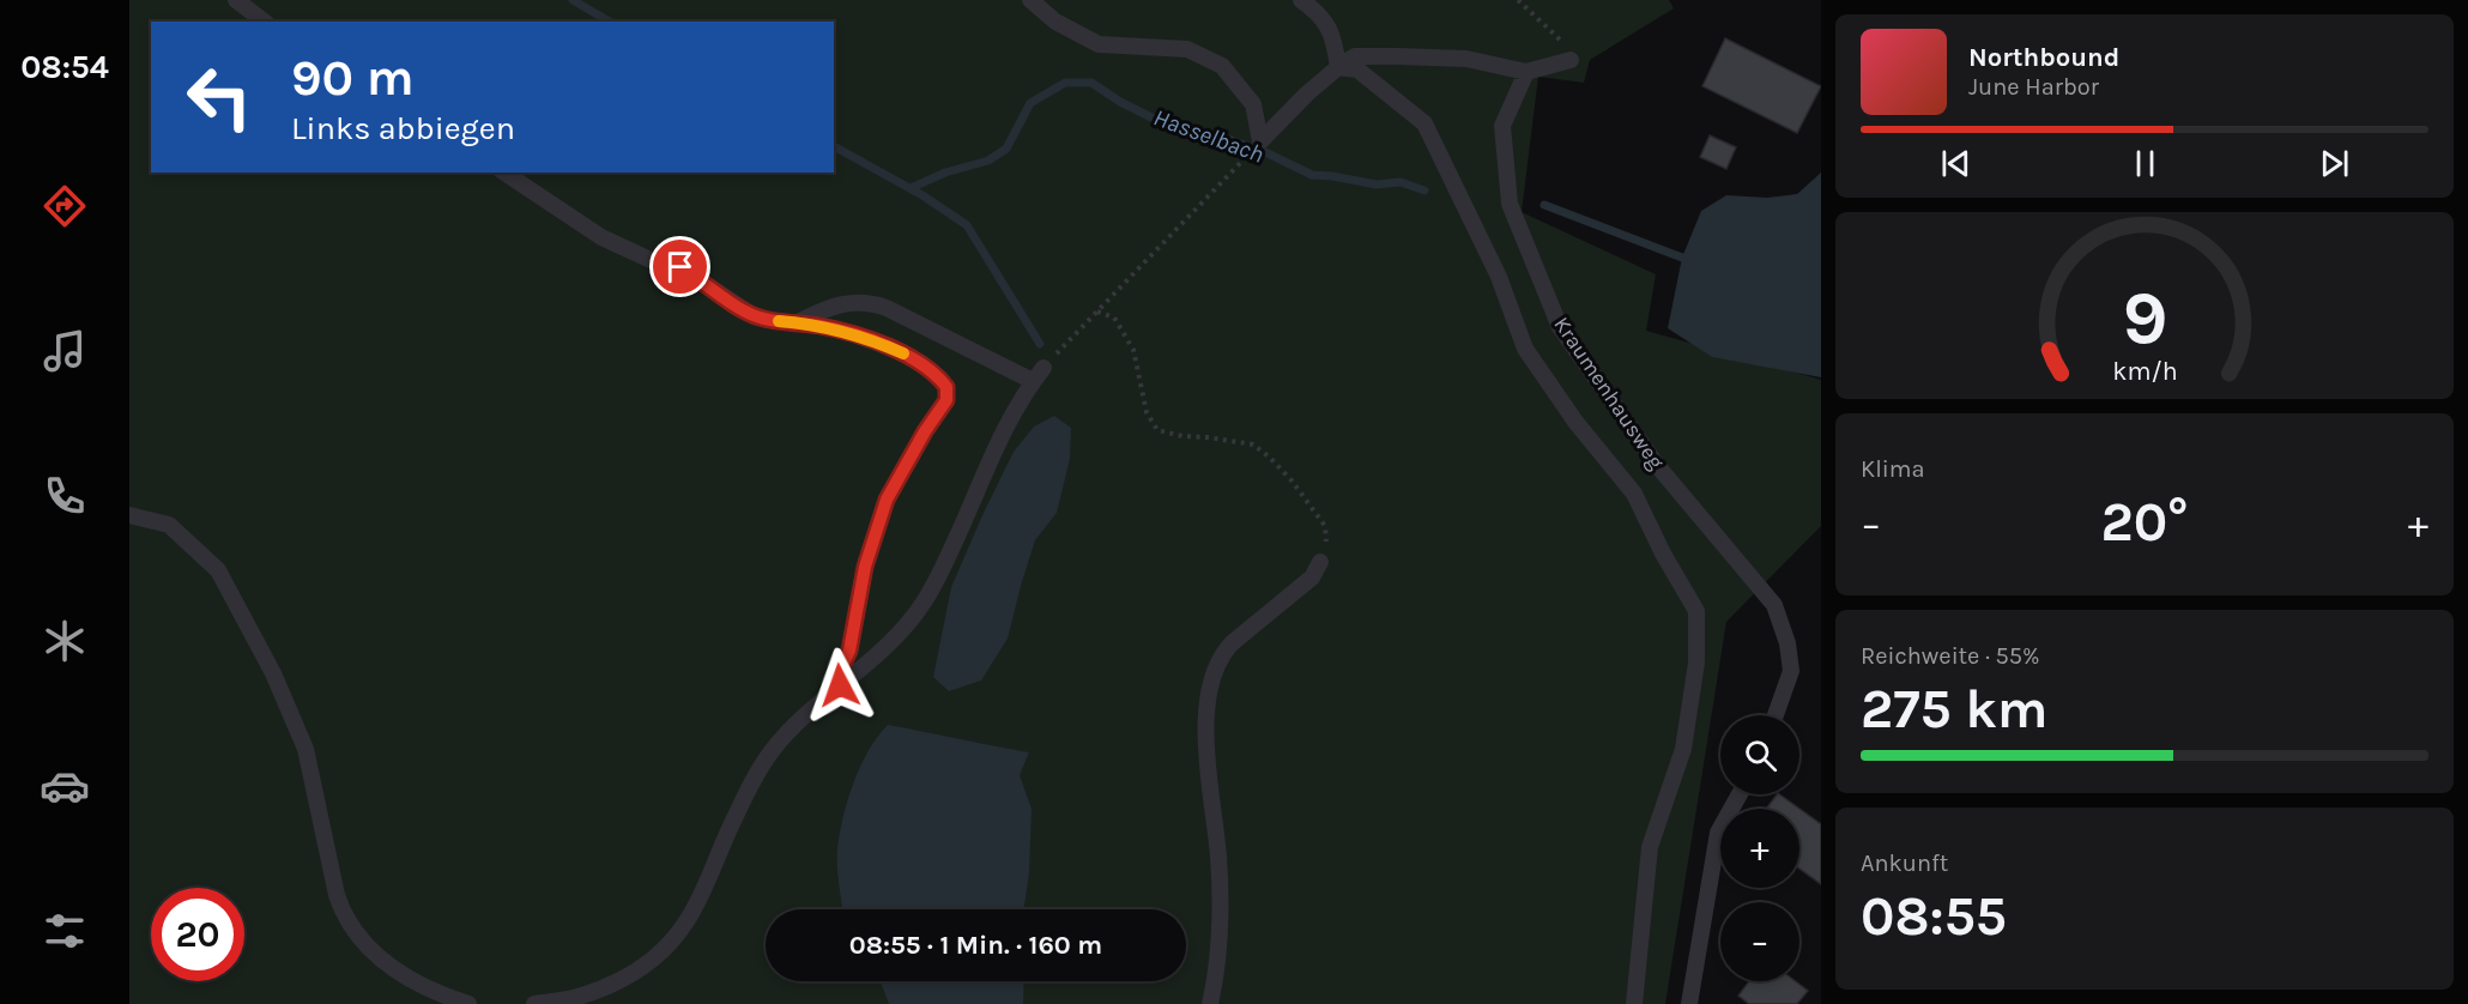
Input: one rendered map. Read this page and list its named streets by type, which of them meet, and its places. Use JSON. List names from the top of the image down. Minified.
{"streets":{"lane":["Kraumenhausweg"]},"water":["Hasselbach"],"page":{"tabs":"08:54","turn":["90 m","Links abbiegen"],"song":["Northbound","June Harbor"],"tile":["Klima",["Reichweite · 55%","275 km"],["Ankunft","08:55"]],"heat":["−","20°","+"],"map_buttons":["+","−"],"limit":"20","trip":"08:55 · 1 Min. · 160 m","gauge":["9","km/h"]}}
